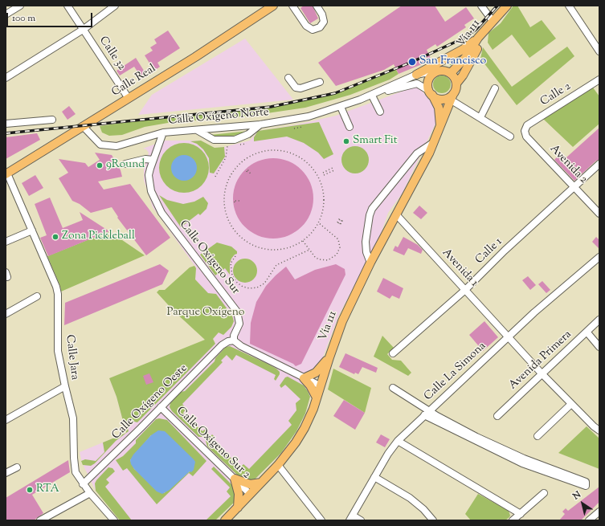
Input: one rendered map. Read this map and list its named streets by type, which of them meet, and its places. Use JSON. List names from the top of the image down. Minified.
{"streets":{"main road":["Vía 111","Calle Real"],"street":["Calle 32","Calle 2","Calle Oxígeno Norte","Avenida 2","Calle 1","Calle Oxígeno Sur","Avenida 1","Calle Jara","Avenida Primera","Calle La Simona","Calle Oxígeno Oeste","Calle Oxígeno Sur 2"]},"crossings":[["Vía 111","Calle Oxígeno Norte"],["Vía 111","Avenida 1"],["Vía 111","Calle Oxígeno Sur 2"],["Calle 32","Calle Real"],["Calle Real","Calle Oxígeno Norte"],["Calle Real","Calle Jara"],["Calle 2","Avenida 2"],["Calle Oxígeno Norte","Calle Oxígeno Sur"],["Avenida 2","Calle 1"],["Calle 1","Avenida 1"],["Calle Oxígeno Sur","Calle Oxígeno Oeste"],["Avenida 1","Avenida Primera"],["Avenida 1","Calle La Simona"],["Calle Jara","Calle Oxígeno Oeste"],["Calle Oxígeno Oeste","Calle Oxígeno Sur 2"]],"parks":["Parque Oxígeno"],"places":["San Francisco","Smart Fit","9Round","Zona Pickleball","RTA"],"scale_bar":"100 m","north":"top left"}
